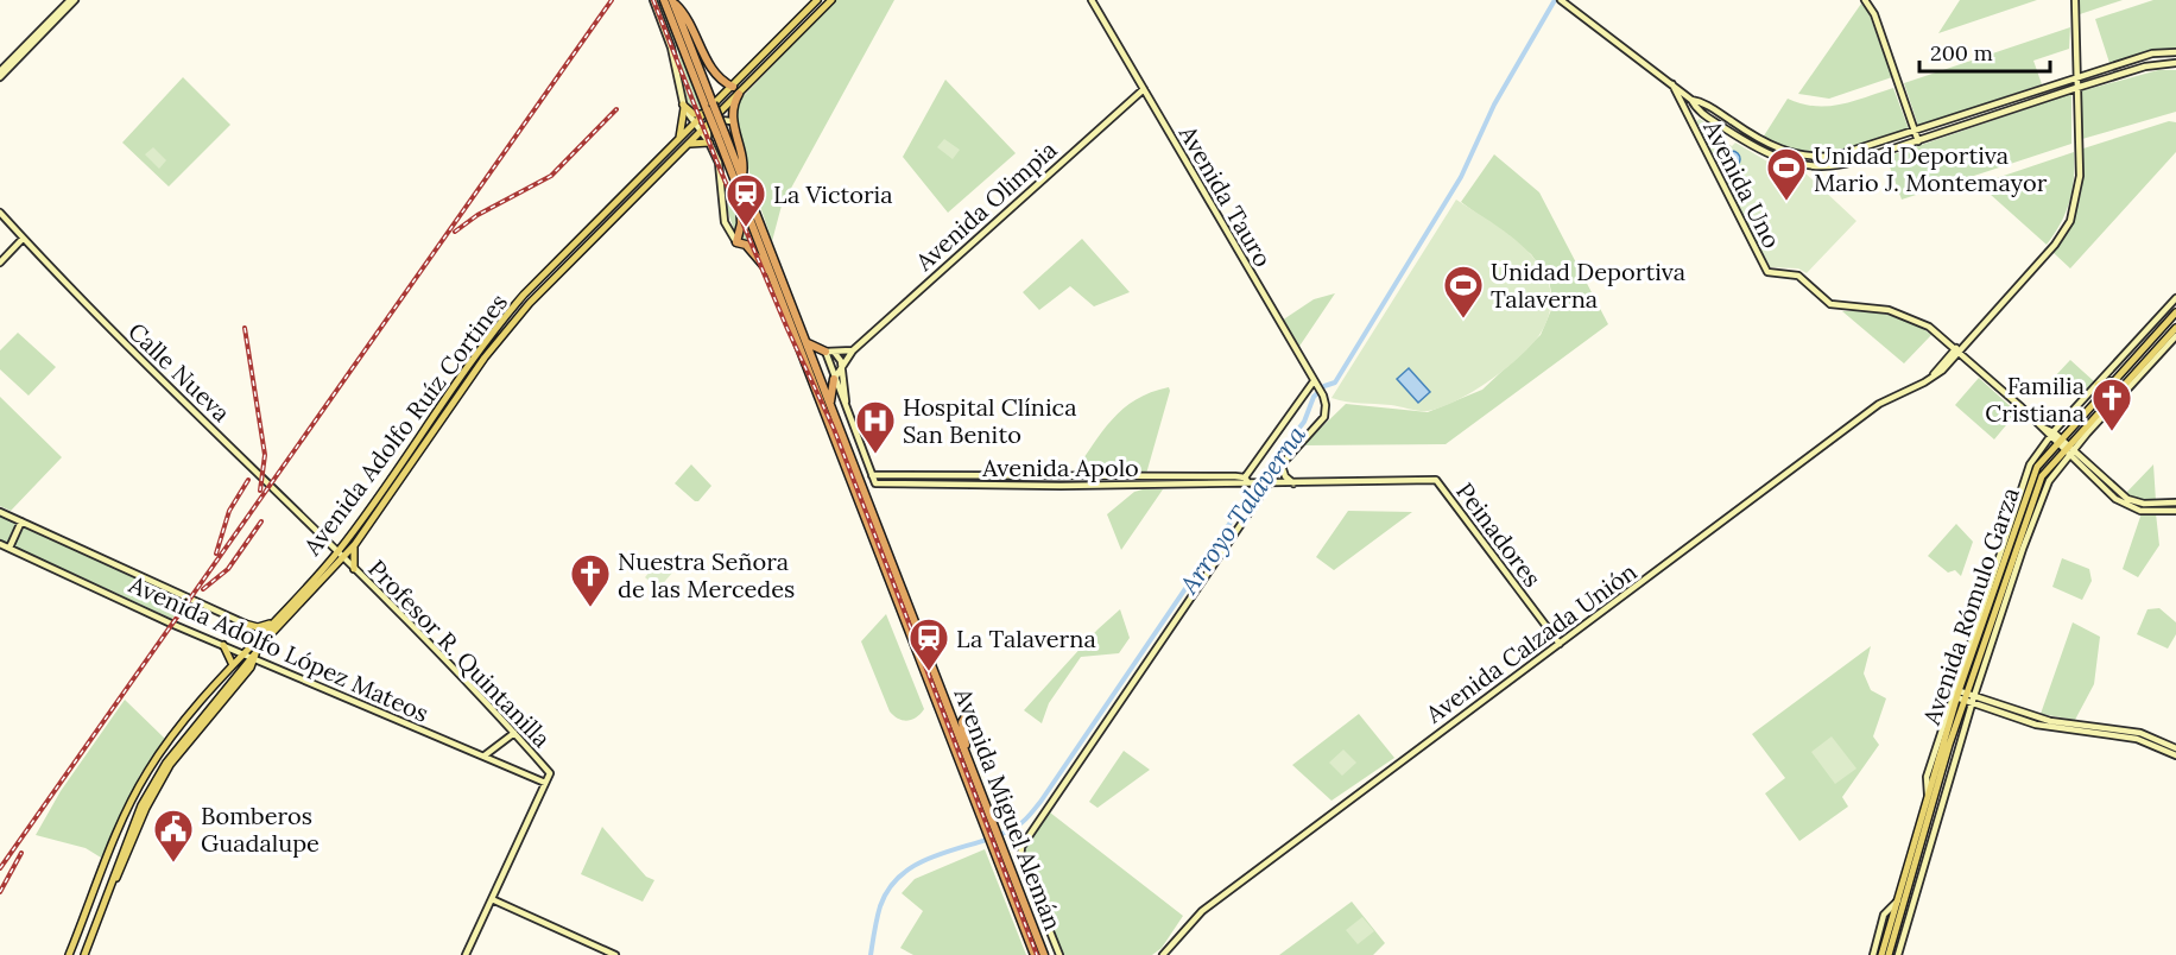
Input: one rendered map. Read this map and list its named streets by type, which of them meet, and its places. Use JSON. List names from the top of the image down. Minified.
{"streets":{"highway":["Avenida Miguel Alemán"],"main road":["Avenida Adolfo Ruíz Cortines","Avenida Rómulo Garza"],"street":["Avenida Uno","Avenida Tauro","Avenida Olimpia","Calle Nueva","Avenida Apolo","Peinadores","Avenida Calzada Unión","Avenida Adolfo López Mateos","Profesor R. Quintanilla"]},"crossings":[["Avenida Uno","Avenida Calzada Unión"],["Avenida Tauro","Avenida Olimpia"],["Calle Nueva","Avenida Adolfo Ruíz Cortines"],["Calle Nueva","Profesor R. Quintanilla"],["Avenida Adolfo Ruíz Cortines","Avenida Adolfo López Mateos"],["Avenida Adolfo Ruíz Cortines","Profesor R. Quintanilla"],["Avenida Adolfo Ruíz Cortines","Avenida Miguel Alemán"],["Avenida Apolo","Peinadores"],["Peinadores","Avenida Calzada Unión"],["Avenida Adolfo López Mateos","Profesor R. Quintanilla"]],"water":["Arroyo Talaverna"],"places":{"sports":["Unidad Deportiva Mario J. Montemayor","Unidad Deportiva Talaverna"],"station":["La Victoria","La Talaverna"],"church":["Familia Cristiana","Nuestra Señora de las Mercedes"],"hospital":["Hospital Clínica San Benito"],"public building":["Bomberos Guadalupe"]},"scale_bar":"200 m"}
